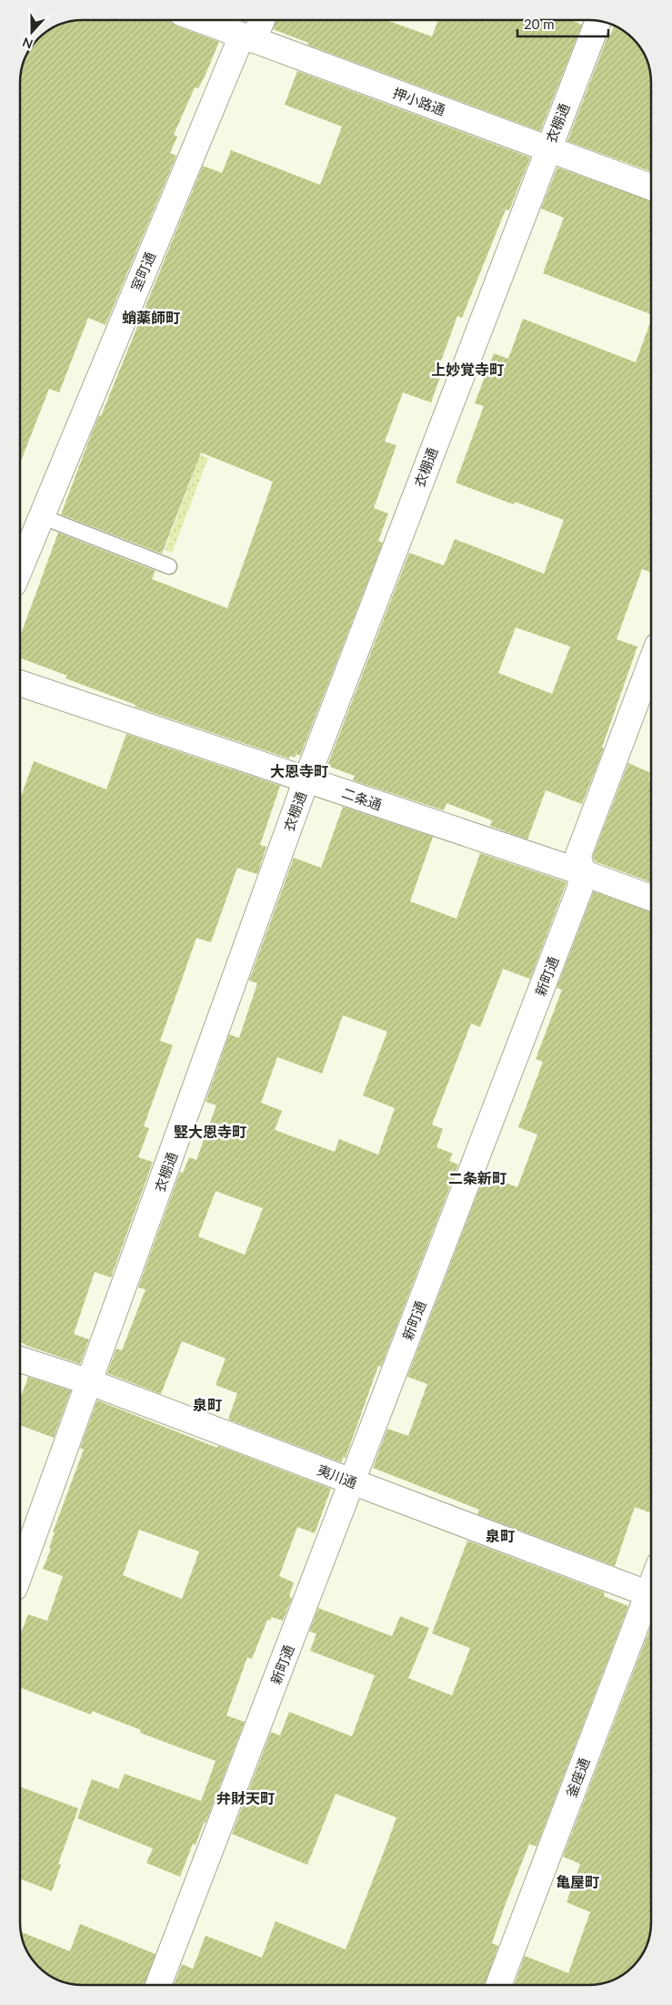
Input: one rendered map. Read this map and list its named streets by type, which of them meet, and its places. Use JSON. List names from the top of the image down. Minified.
{"streets":{"street":["押小路通","衣棚通","室町通","二条通","新町通","夷川通","釜座通"]},"crossings":[["押小路通","衣棚通"],["押小路通","室町通"],["衣棚通","二条通"],["衣棚通","夷川通"],["二条通","新町通"],["新町通","夷川通"]],"districts":["蛸薬師町","上妙覚寺町","大恩寺町","竪大恩寺町","二条新町","泉町","泉町","弁財天町","亀屋町"],"scale_bar":"20 m","north":"bottom"}
